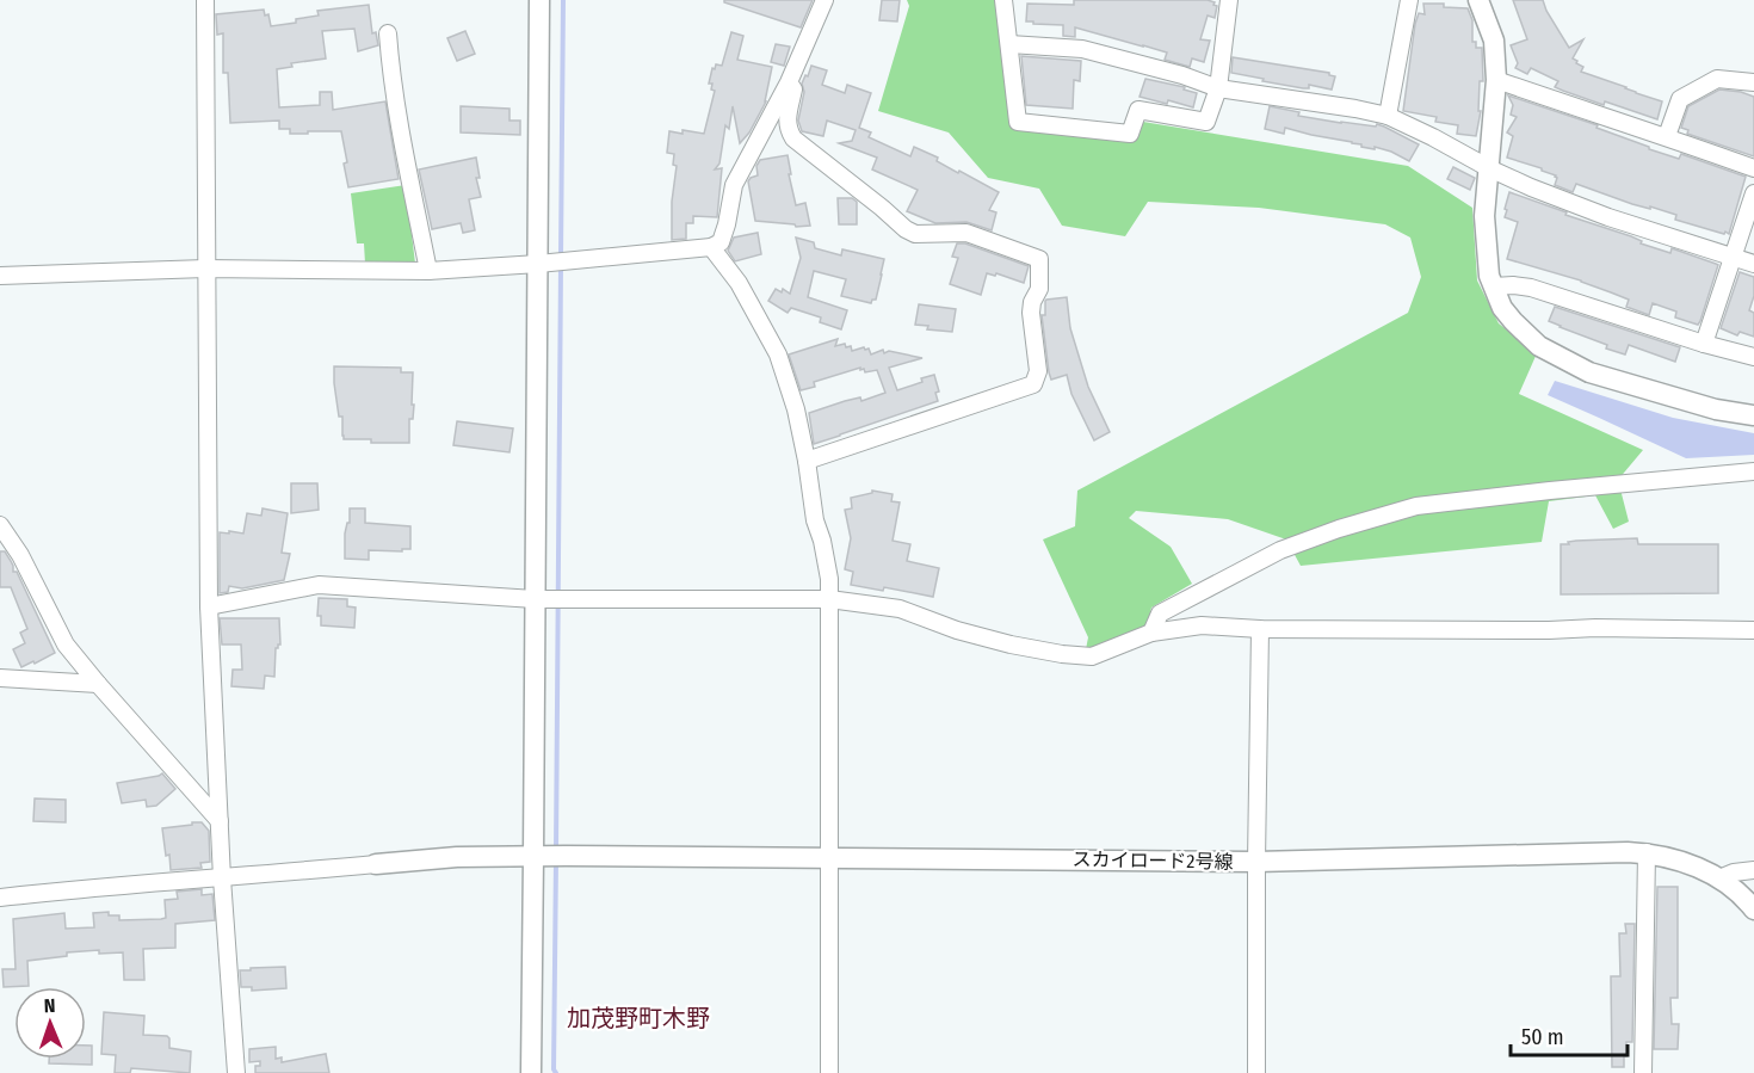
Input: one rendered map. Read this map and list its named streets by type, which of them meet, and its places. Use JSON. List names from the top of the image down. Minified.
{"streets":{"street":["スカイロード2号線"]},"districts":["加茂野町木野"],"scale_bar":"50 m","north":"top"}
